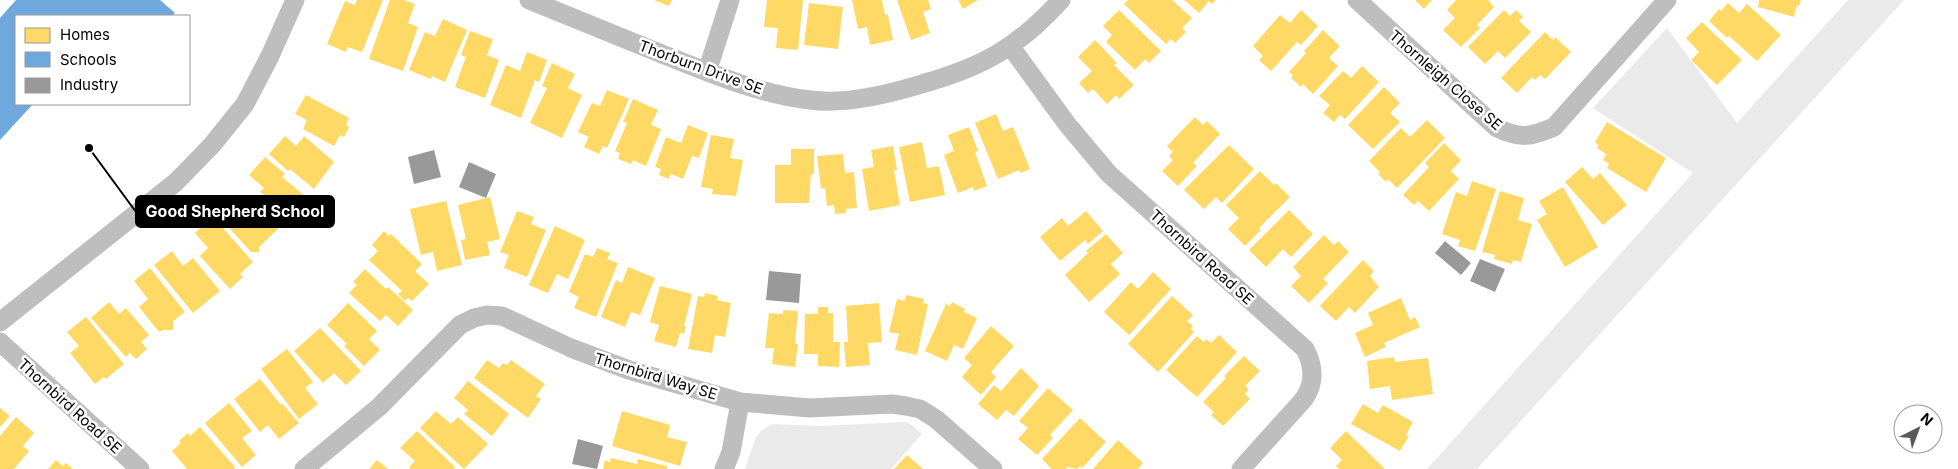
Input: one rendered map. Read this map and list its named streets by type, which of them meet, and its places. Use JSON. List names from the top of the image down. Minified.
{"streets":{"street":["Thorburn Drive SE","Thornleigh Close SE","Thornbird Road SE","Thornbird Way SE"]},"crossings":[["Thorburn Drive SE","Thornbird Road SE"]],"places":["Good Shepherd School"],"legend":["Homes","Schools","Industry"],"north":"top right"}
